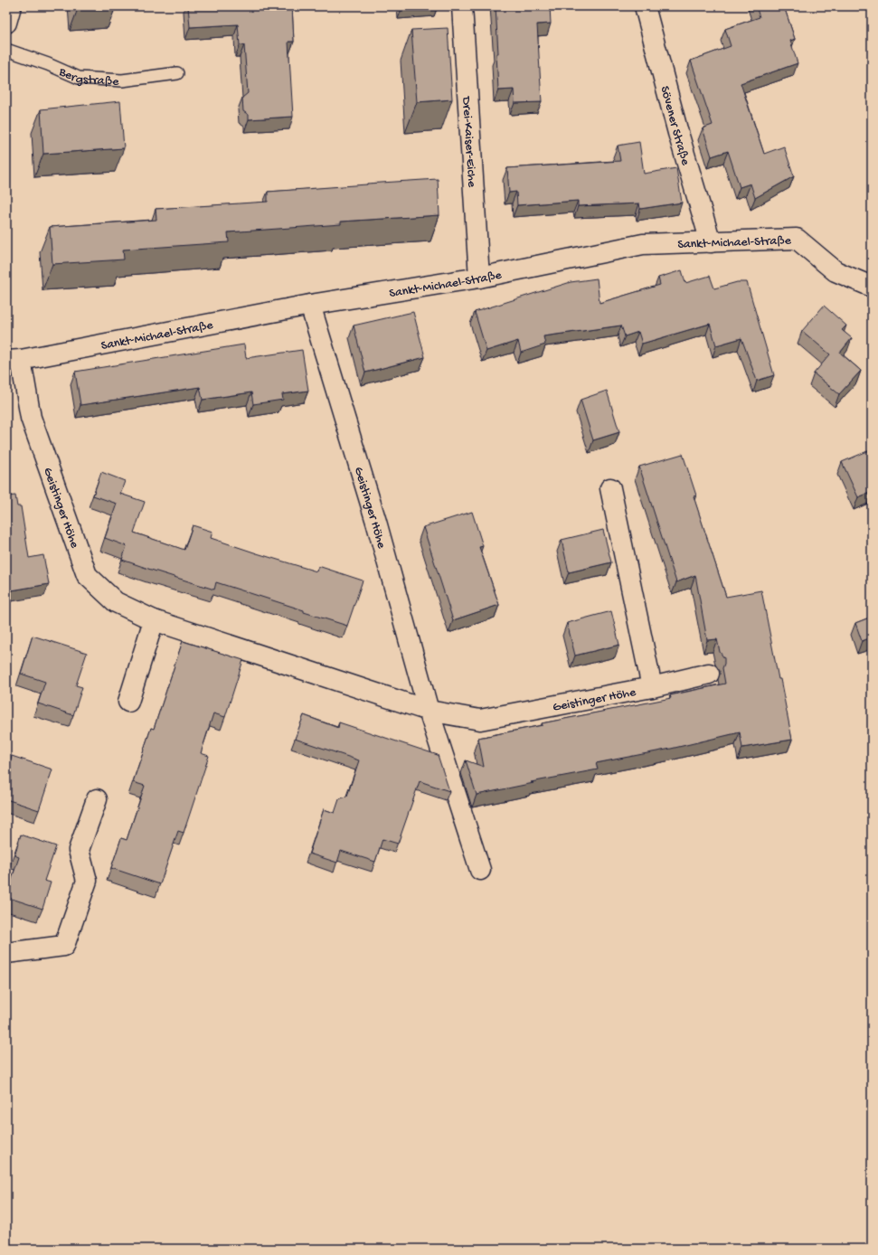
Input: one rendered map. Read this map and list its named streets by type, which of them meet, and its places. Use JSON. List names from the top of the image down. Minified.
{"streets":{"street":["Sövener Straße","Drei-Kaiser-Eiche","Sankt-Michael-Straße","Geistinger Höhe"],"lane":["Bergstraße"]},"crossings":[["Sövener Straße","Sankt-Michael-Straße"],["Drei-Kaiser-Eiche","Sankt-Michael-Straße"],["Sankt-Michael-Straße","Geistinger Höhe"]]}
